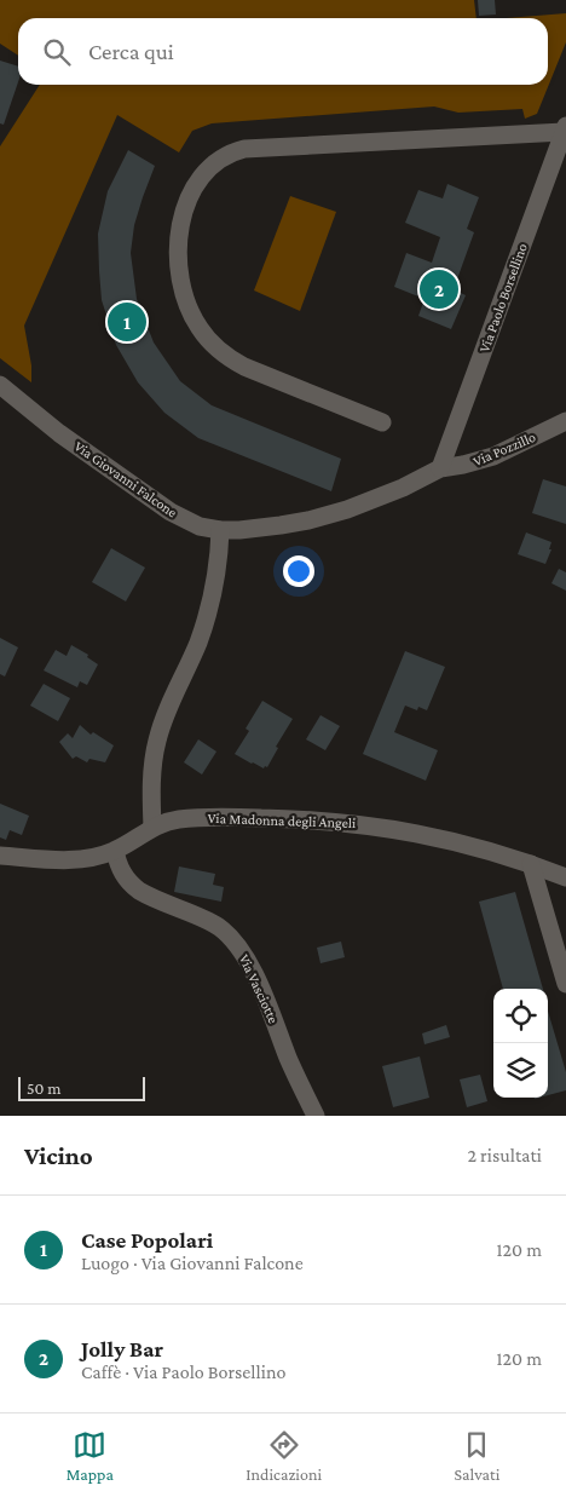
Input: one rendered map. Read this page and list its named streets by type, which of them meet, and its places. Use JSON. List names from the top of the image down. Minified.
{"streets":{"street":["Via Paolo Borsellino","Via Pozzillo","Via Giovanni Falcone","Via Madonna degli Angeli","Via Vasciotte"]},"crossings":[["Via Paolo Borsellino","Via Pozzillo"],["Via Paolo Borsellino","Via Giovanni Falcone"],["Via Pozzillo","Via Giovanni Falcone"],["Via Madonna degli Angeli","Via Vasciotte"]],"scale_bar":"50 m","page":{"search":"Cerca qui","pins":["2","1"],"scale":"50 m","heading":["Vicino","2 risultati"],"list":[{"mark":"1","name":"Case Popolari","note":"Luogo · Via Giovanni Falcone","value":"120 m"},{"mark":"2","name":"Jolly Bar","note":"Caffè · Via Paolo Borsellino","value":"120 m"}],"nav":["Mappa","Indicazioni","Salvati"]}}
